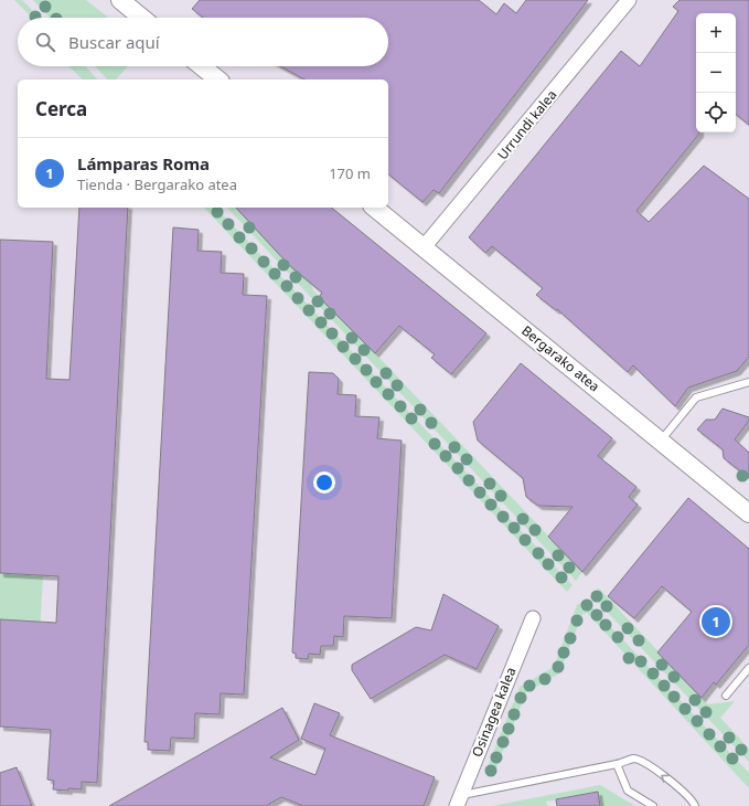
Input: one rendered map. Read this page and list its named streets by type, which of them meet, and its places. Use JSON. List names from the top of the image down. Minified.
{"streets":{"street":["Urrundi kalea","Bergarako atea","Osinagea kalea"]},"crossings":[["Urrundi kalea","Bergarako atea"]],"page":{"map_buttons":["+","−"],"search":"Buscar aquí","heading":"Cerca","list":[{"mark":"1","name":"Lámparas Roma","note":"Tienda · Bergarako atea","value":"170 m"}],"pins":"1"}}
